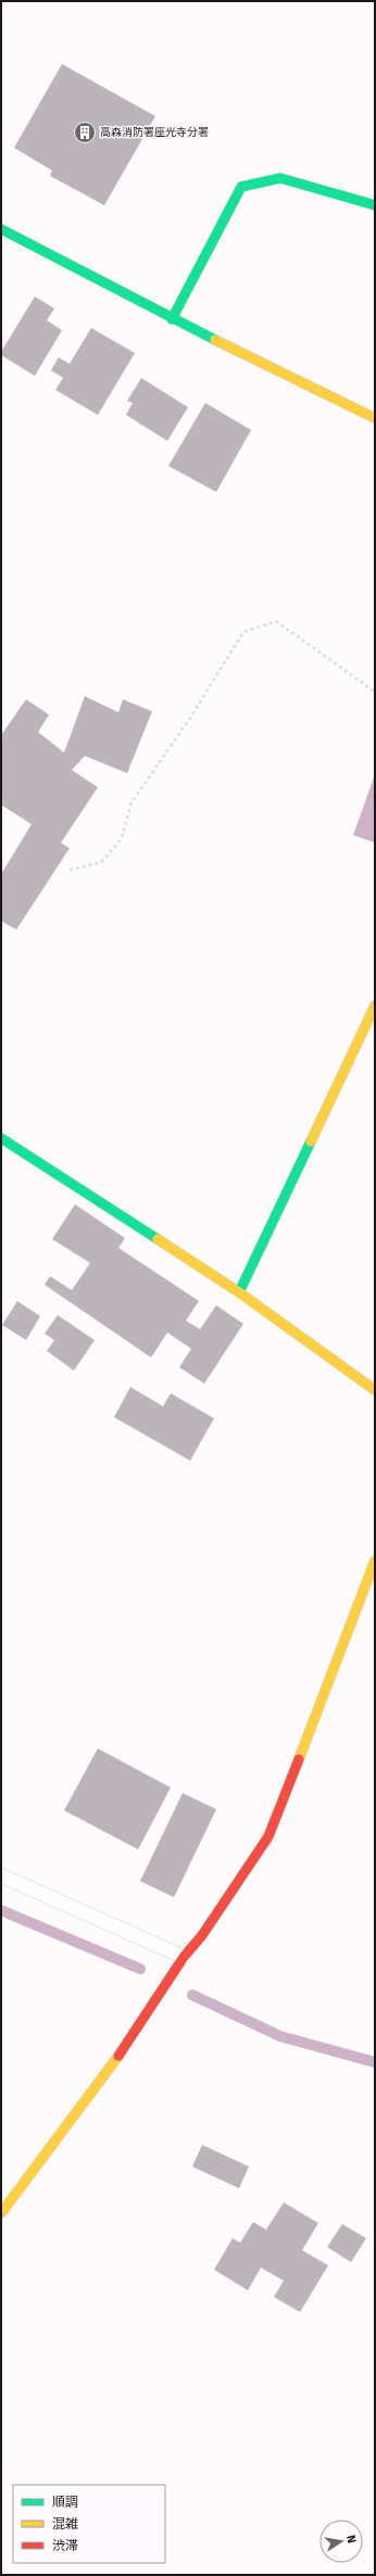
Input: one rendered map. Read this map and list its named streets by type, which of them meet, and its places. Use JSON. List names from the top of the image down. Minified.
{"places":{"building":["高森消防署座光寺分署"]},"legend":["順調","混雑","渋滞"],"north":"right"}
